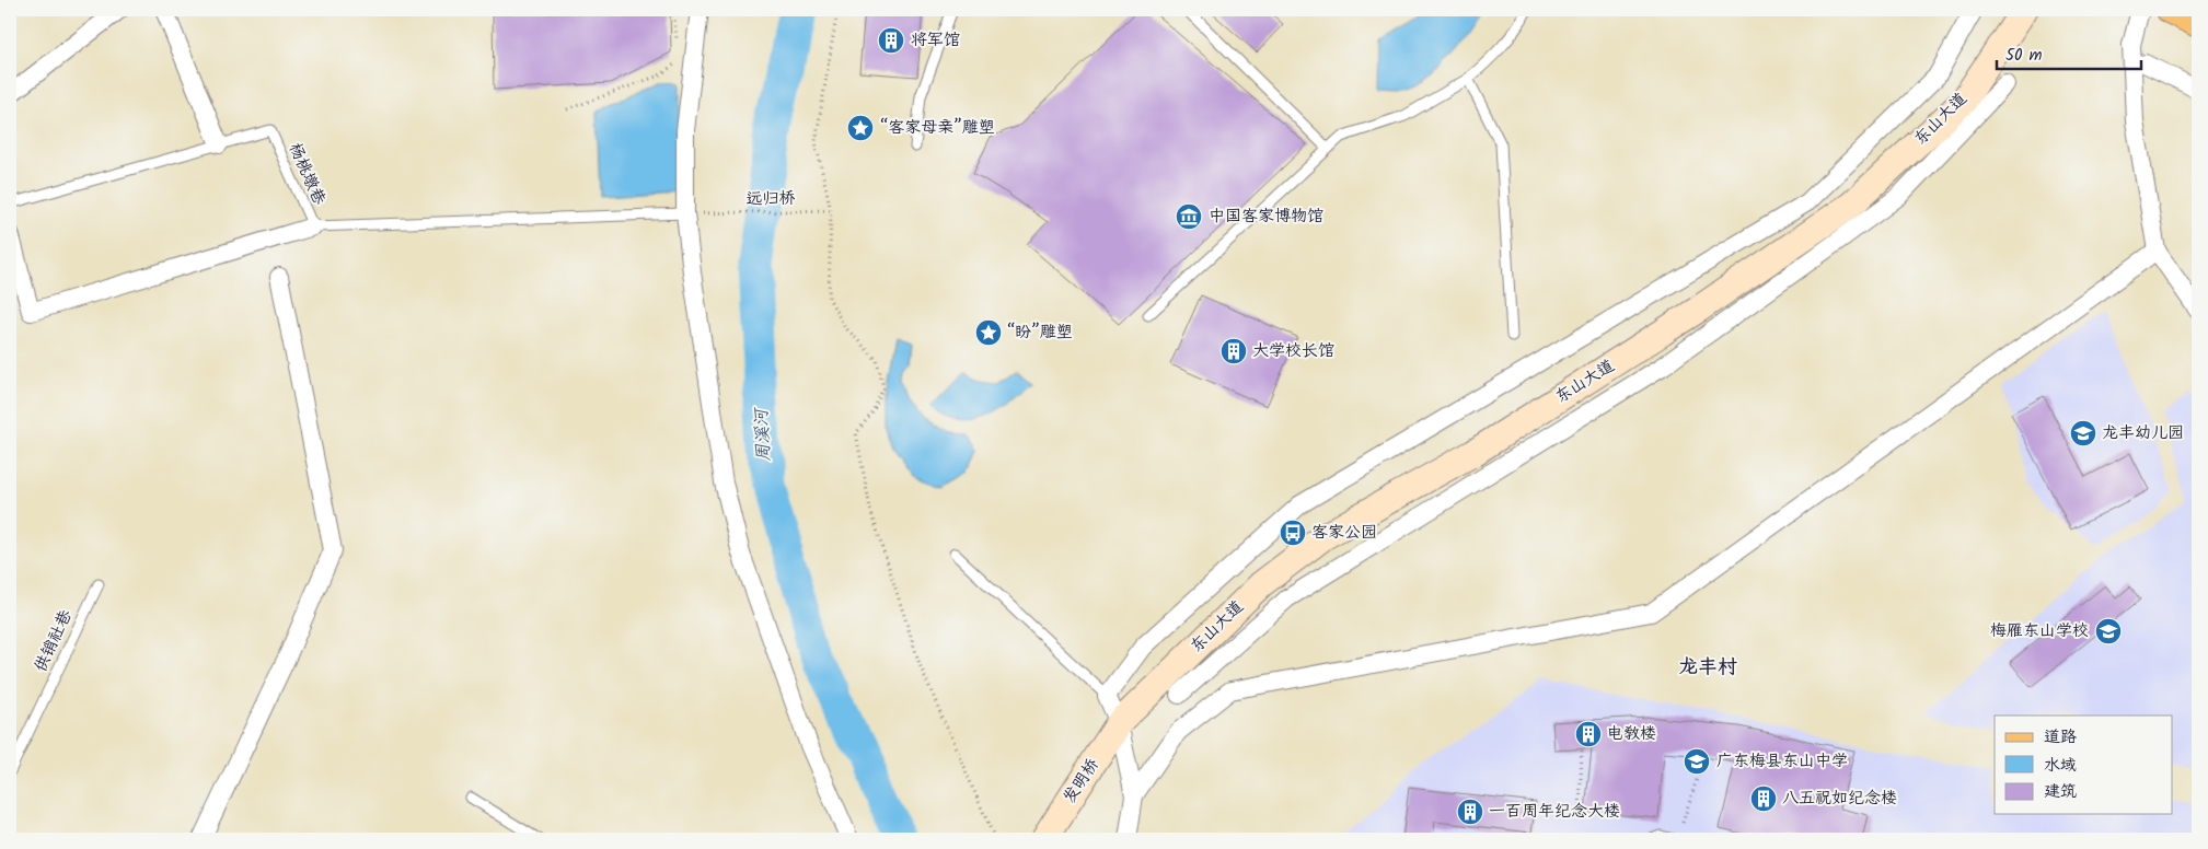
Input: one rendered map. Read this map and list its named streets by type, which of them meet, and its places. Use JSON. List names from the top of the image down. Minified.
{"streets":{"main road":["东山大道","发明桥"],"lane":["杨桃墩巷","供销社巷"],"path":["远归桥"]},"crossings":[["东山大道","发明桥"]],"districts":["龙丰村"],"water":["周溪河"],"places":{"building":["将军馆","大学校长馆","电教楼","八五祝如纪念楼","一百周年纪念大楼"],"place":["“客家母亲”雕塑","“盼”雕塑"],"museum":["中国客家博物馆"],"school or university":["龙丰幼儿园","梅雁东山学校","广东梅县东山中学"],"bus stop":["客家公园"]},"legend":["道路","水域","建筑"],"scale_bar":"50 m"}
